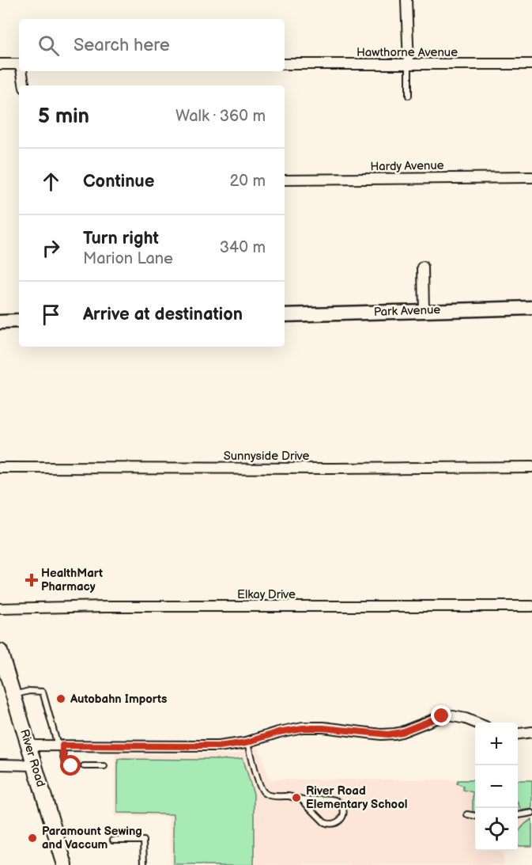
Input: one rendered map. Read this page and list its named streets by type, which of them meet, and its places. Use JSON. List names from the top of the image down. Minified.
{"streets":{"main road":["River Road"],"street":["Hawthorne Avenue","Hardy Avenue","Park Avenue","Sunnyside Drive","Elkay Drive"]},"places":{"health":["HealthMart Pharmacy"],"other":["Autobahn Imports","River Road Elementary School","Paramount Sewing and Vaccum"]},"page":{"search":"Search here","heading":["5 min","Walk · 360 m"],"list":[["Continue","20 m"],["Turn right","Marion Lane","340 m"],"Arrive at destination"],"map_buttons":["+","−"]}}
